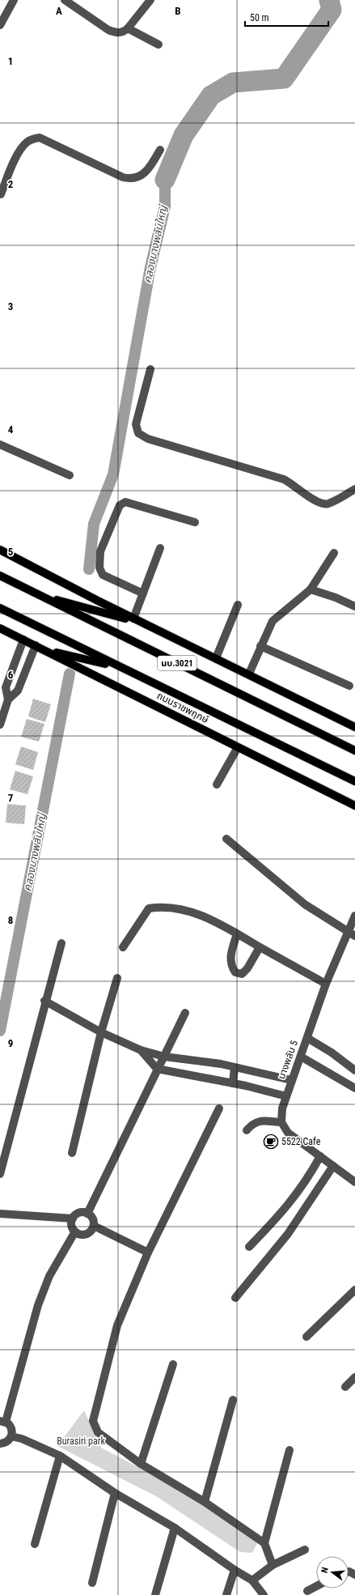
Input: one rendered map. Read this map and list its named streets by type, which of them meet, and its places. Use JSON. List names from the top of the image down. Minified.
{"streets":{"main road":["นบ.3021","ถนนราชพฤกษ์"],"street":["บางพลับ 5"]},"water":["คลองบางพลับใหญ่"],"parks":["Burasiri park"],"places":{"cafe":["5522 Cafe"]},"scale_bar":"50 m","north":"left","grid":{"columns":["A","B"],"rows":["1","2","3","4","5","6","7","8","9"]}}
